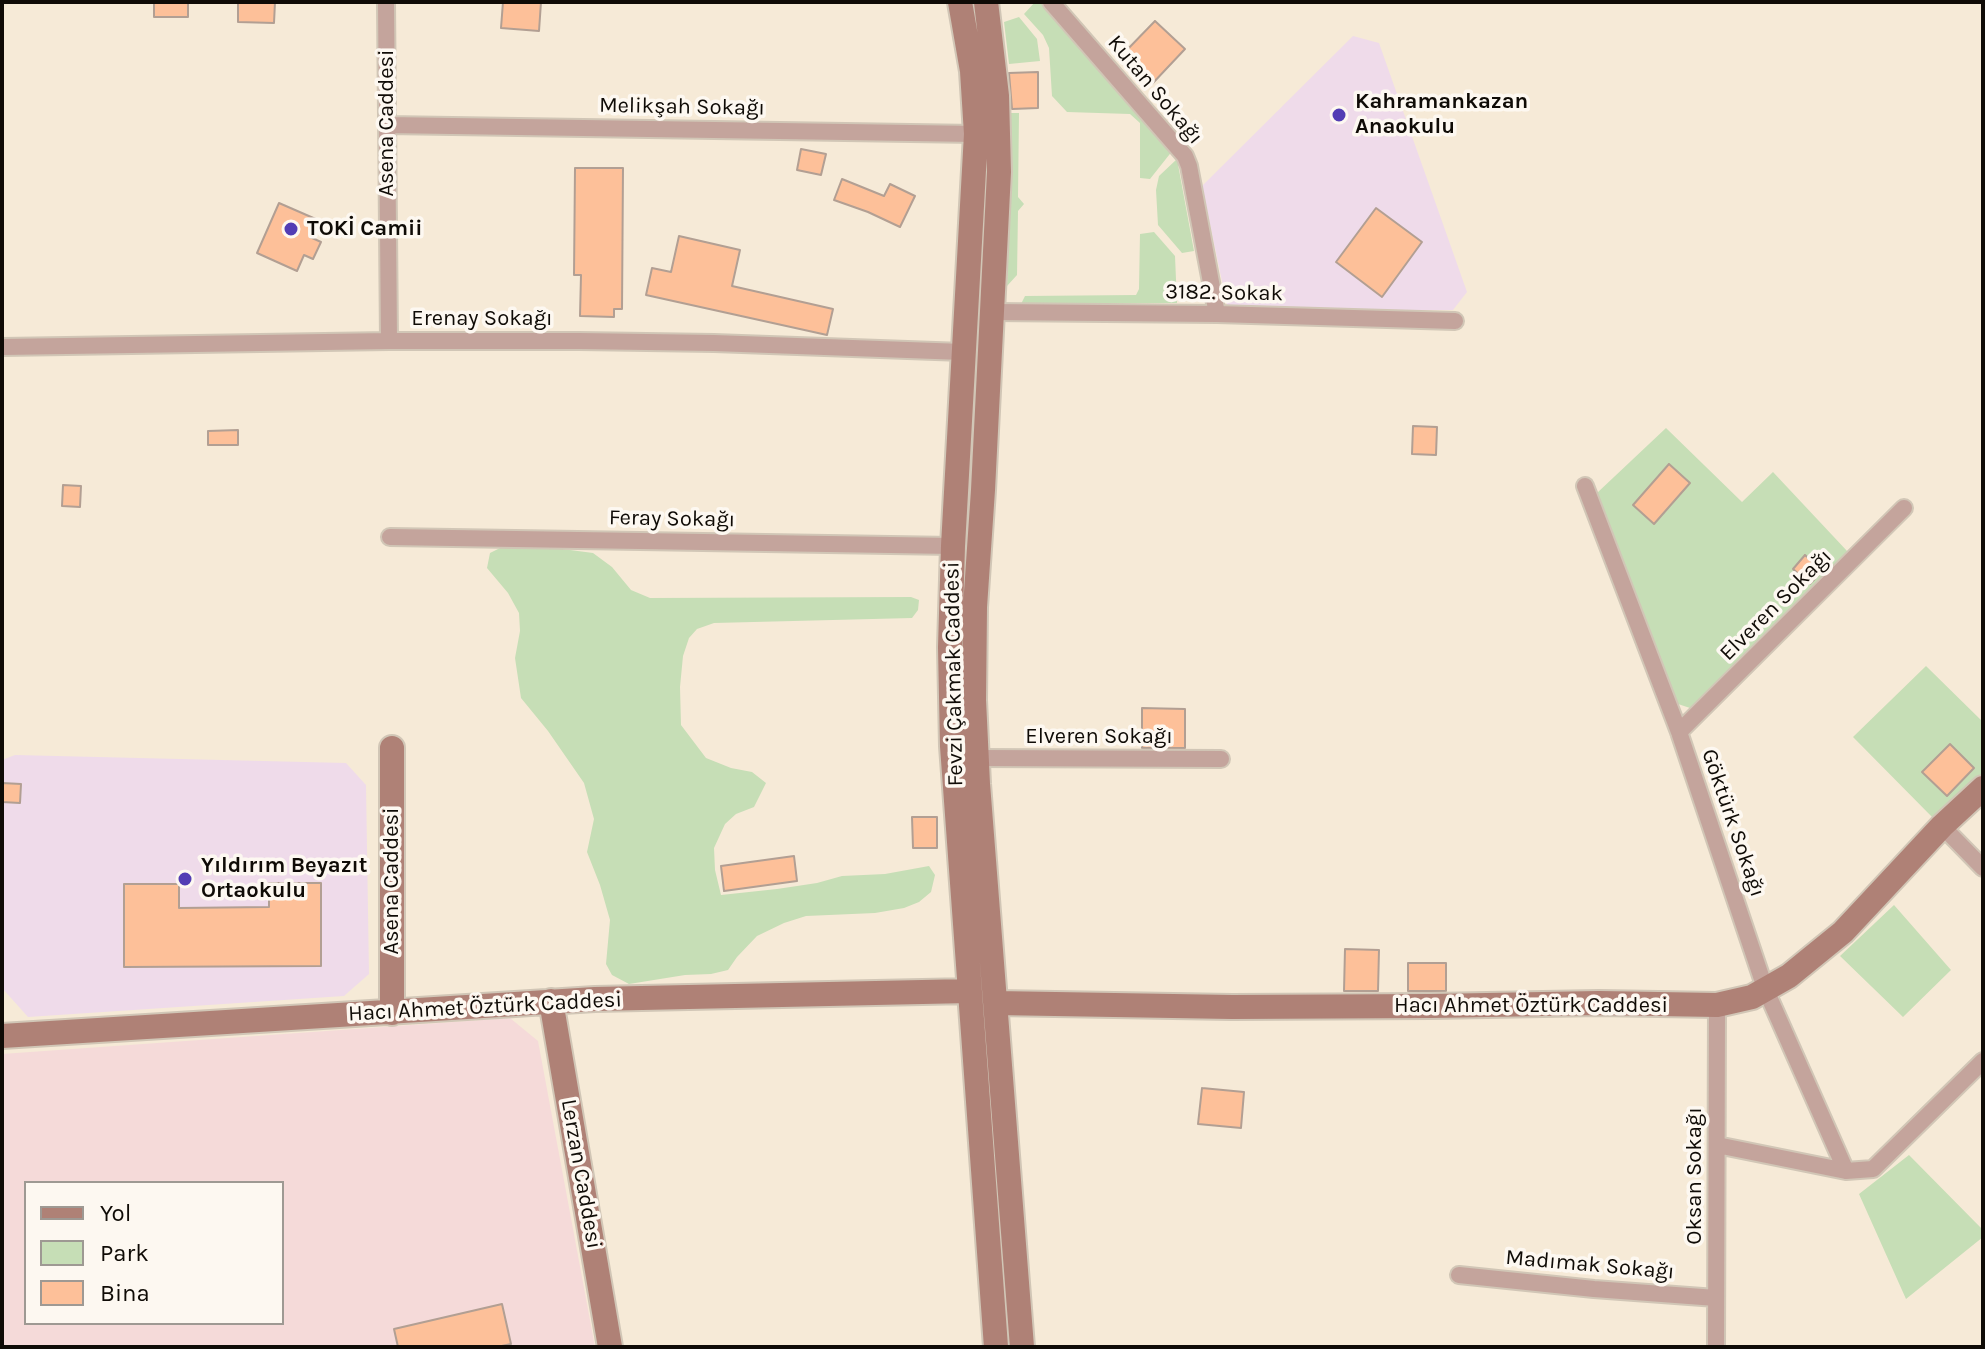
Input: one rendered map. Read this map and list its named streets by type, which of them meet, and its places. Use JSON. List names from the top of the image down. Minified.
{"streets":{"main road":["Asena Caddesi","Fevzi Çakmak Caddesi","Hacı Ahmet Öztürk Caddesi","Lerzan Caddesi"],"street":["Kutan Sokağı","Melikşah Sokağı","3182. Sokak","Erenay Sokağı","Feray Sokağı","Elveren Sokağı","Göktürk Sokağı","Oksan Sokağı","Madımak Sokağı"]},"crossings":[["Kutan Sokağı","3182. Sokak"],["Melikşah Sokağı","Asena Caddesi"],["Melikşah Sokağı","Fevzi Çakmak Caddesi"],["Asena Caddesi","Erenay Sokağı"],["Asena Caddesi","Hacı Ahmet Öztürk Caddesi"],["3182. Sokak","Fevzi Çakmak Caddesi"],["Erenay Sokağı","Fevzi Çakmak Caddesi"],["Feray Sokağı","Fevzi Çakmak Caddesi"],["Elveren Sokağı","Fevzi Çakmak Caddesi"],["Elveren Sokağı","Göktürk Sokağı"],["Fevzi Çakmak Caddesi","Hacı Ahmet Öztürk Caddesi"],["Göktürk Sokağı","Hacı Ahmet Öztürk Caddesi"],["Hacı Ahmet Öztürk Caddesi","Lerzan Caddesi"],["Hacı Ahmet Öztürk Caddesi","Oksan Sokağı"],["Oksan Sokağı","Madımak Sokağı"]],"places":["Kahramankazan Anaokulu","TOKİ Camii","Yıldırım Beyazıt Ortaokulu"],"legend":["Yol","Park","Bina"]}
